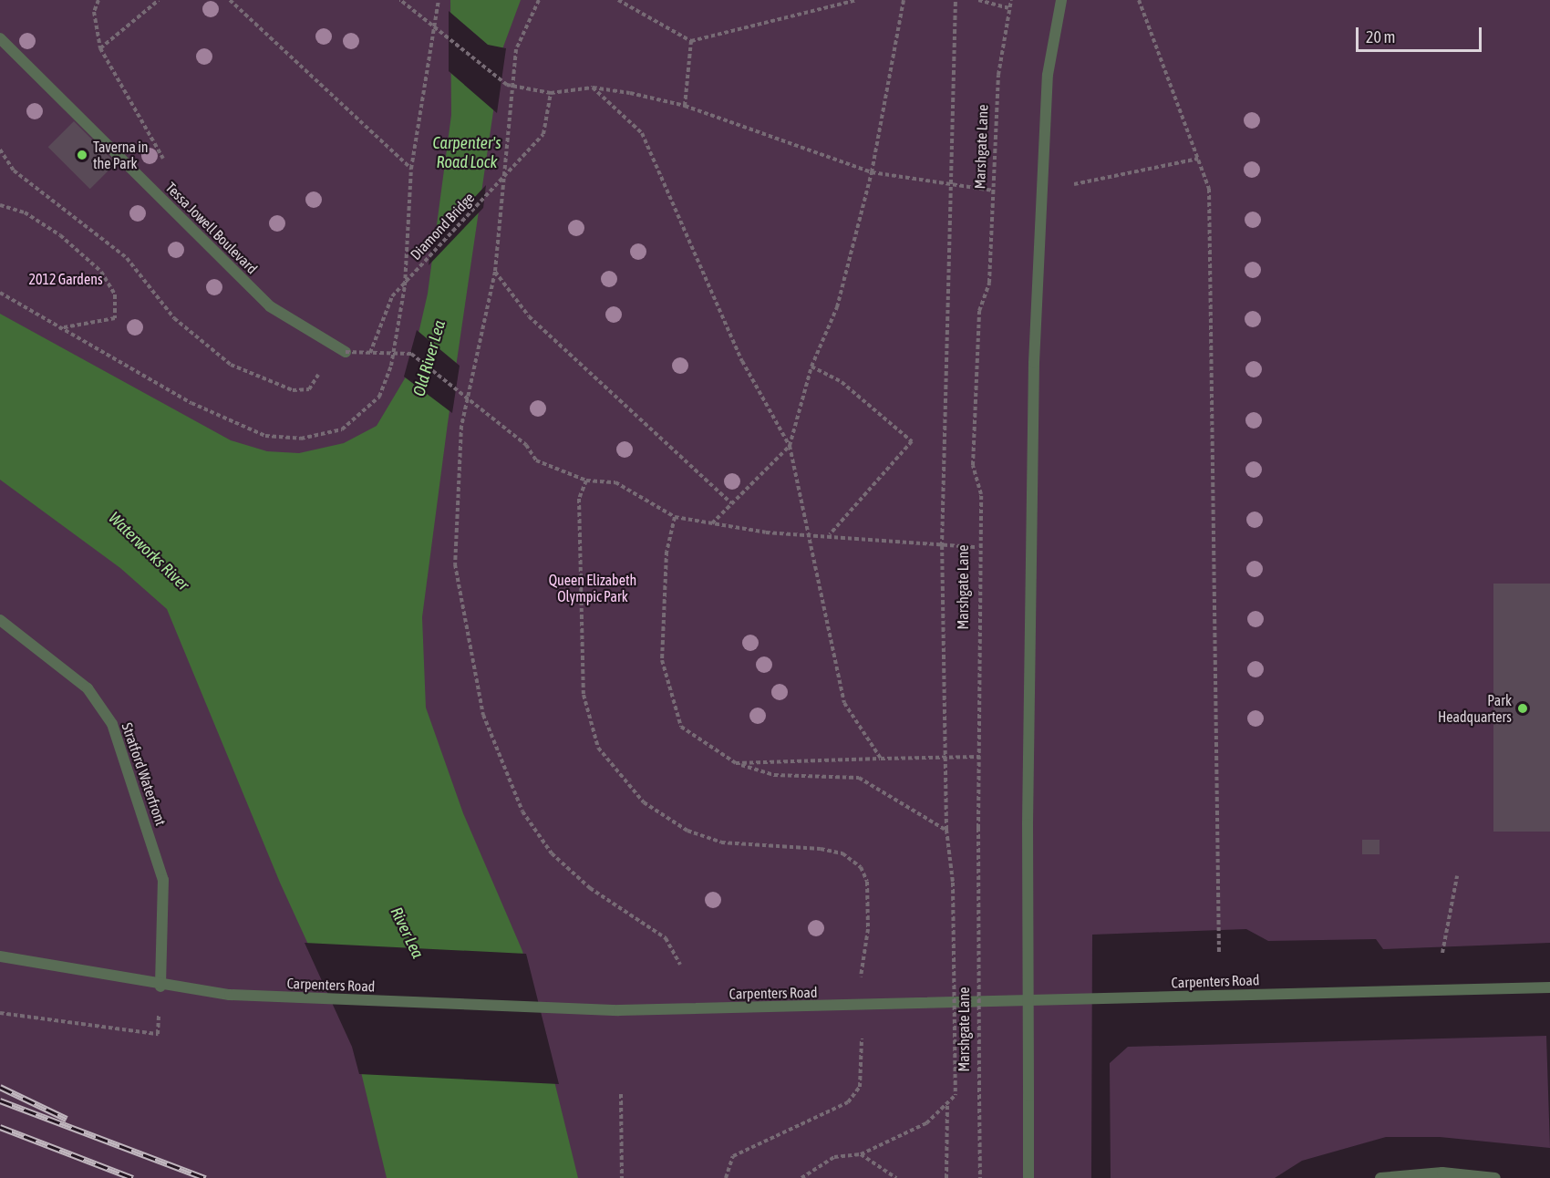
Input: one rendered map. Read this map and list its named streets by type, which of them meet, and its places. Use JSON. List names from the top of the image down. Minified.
{"streets":{"street":["Tessa Jowell Boulevard","Stratford Waterfront","Carpenters Road"],"path":["Marshgate Lane","Diamond Bridge"]},"crossings":[["Stratford Waterfront","Carpenters Road"]],"water":["Carpenter's Road Lock","Old River Lea","Waterworks River","River Lea"],"parks":["2012 Gardens","Queen Elizabeth Olympic Park"],"places":["Taverna in the Park","Park Headquarters"],"scale_bar":"20 m"}
